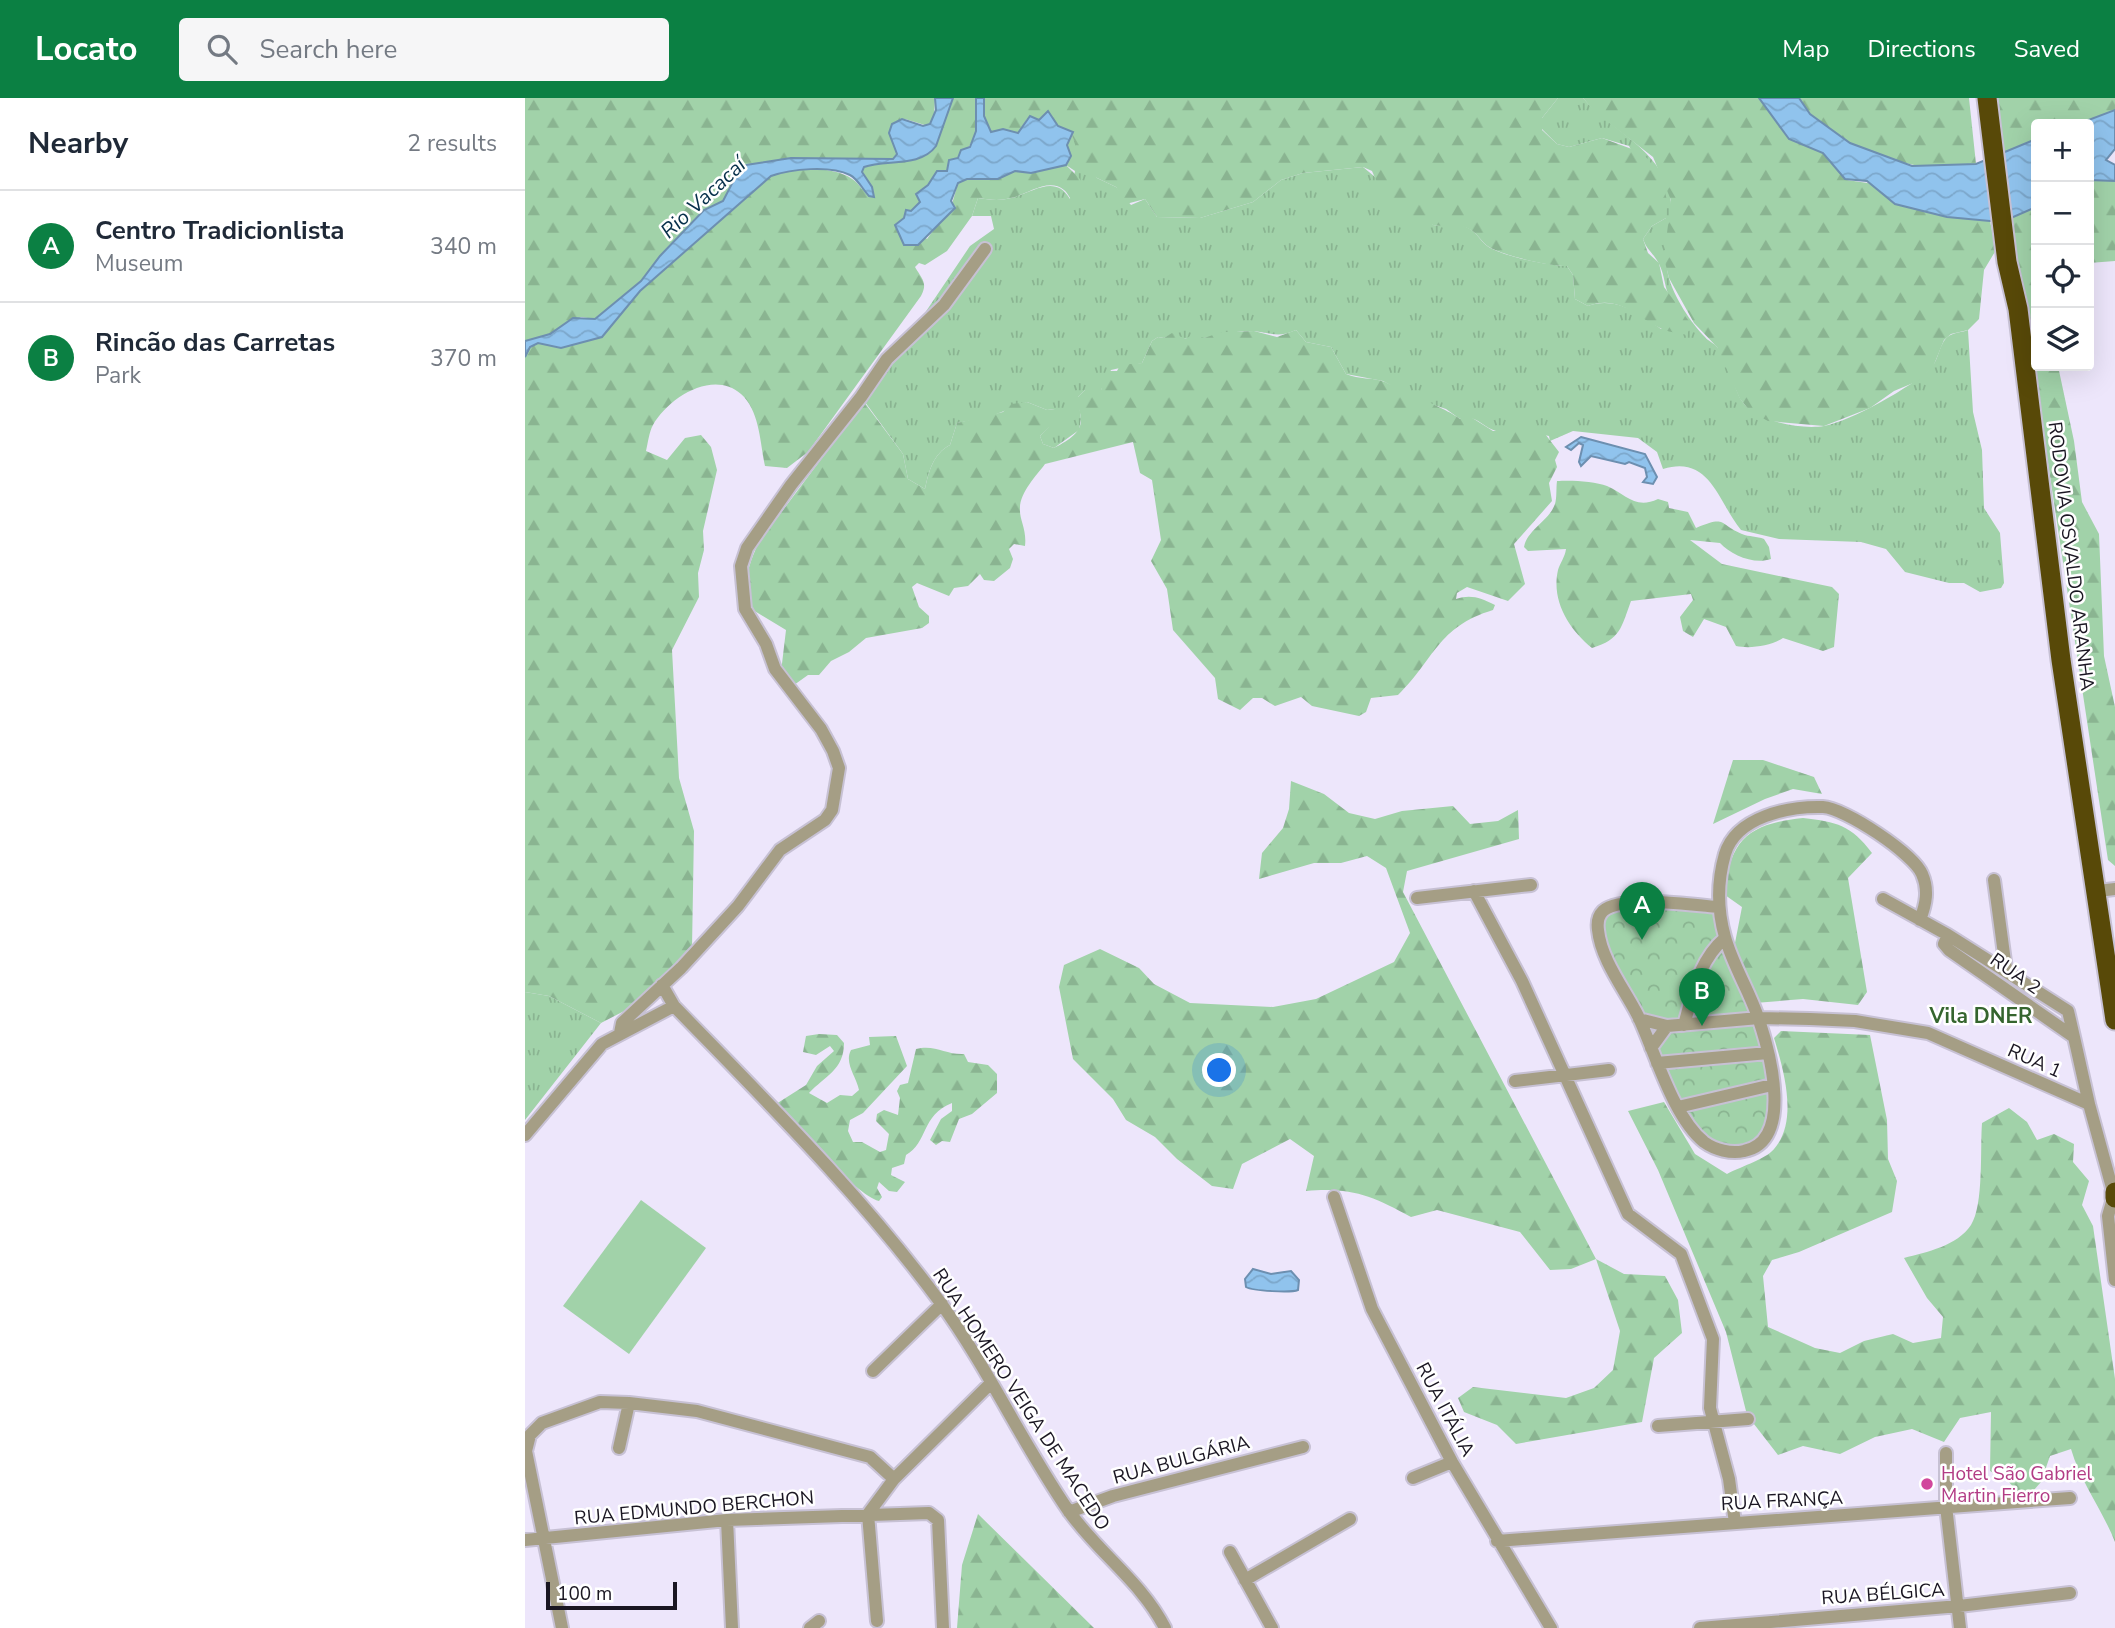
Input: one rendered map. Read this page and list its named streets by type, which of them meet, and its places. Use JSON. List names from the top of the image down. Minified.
{"streets":{"highway":["RODOVIA OSVALDO ARANHA"],"street":["RUA 2","RUA 1","RUA HOMERO VEIGA DE MACEDO","RUA ITÁLIA","RUA BULGÁRIA","RUA FRANÇA","RUA EDMUNDO BERCHON","RUA BÉLGICA"]},"crossings":[["RUA 2","RUA 1"],["RUA HOMERO VEIGA DE MACEDO","RUA BULGÁRIA"],["RUA ITÁLIA","RUA FRANÇA"]],"districts":["Vila DNER"],"water":["Rio Vacacaí"],"places":["Hotel São Gabriel Martin Fierro"],"scale_bar":"100 m","page":{"header":"Locato","search":"Search here","nav":["Map","Directions","Saved"],"heading":["Nearby","2 results"],"map_buttons":["+","−"],"list":[{"mark":"A","name":"Centro Tradicionlista","note":"Museum","value":"340 m"},{"mark":"B","name":"Rincão das Carretas","note":"Park","value":"370 m"}],"pins":["A","B"],"scale":"100 m"}}
